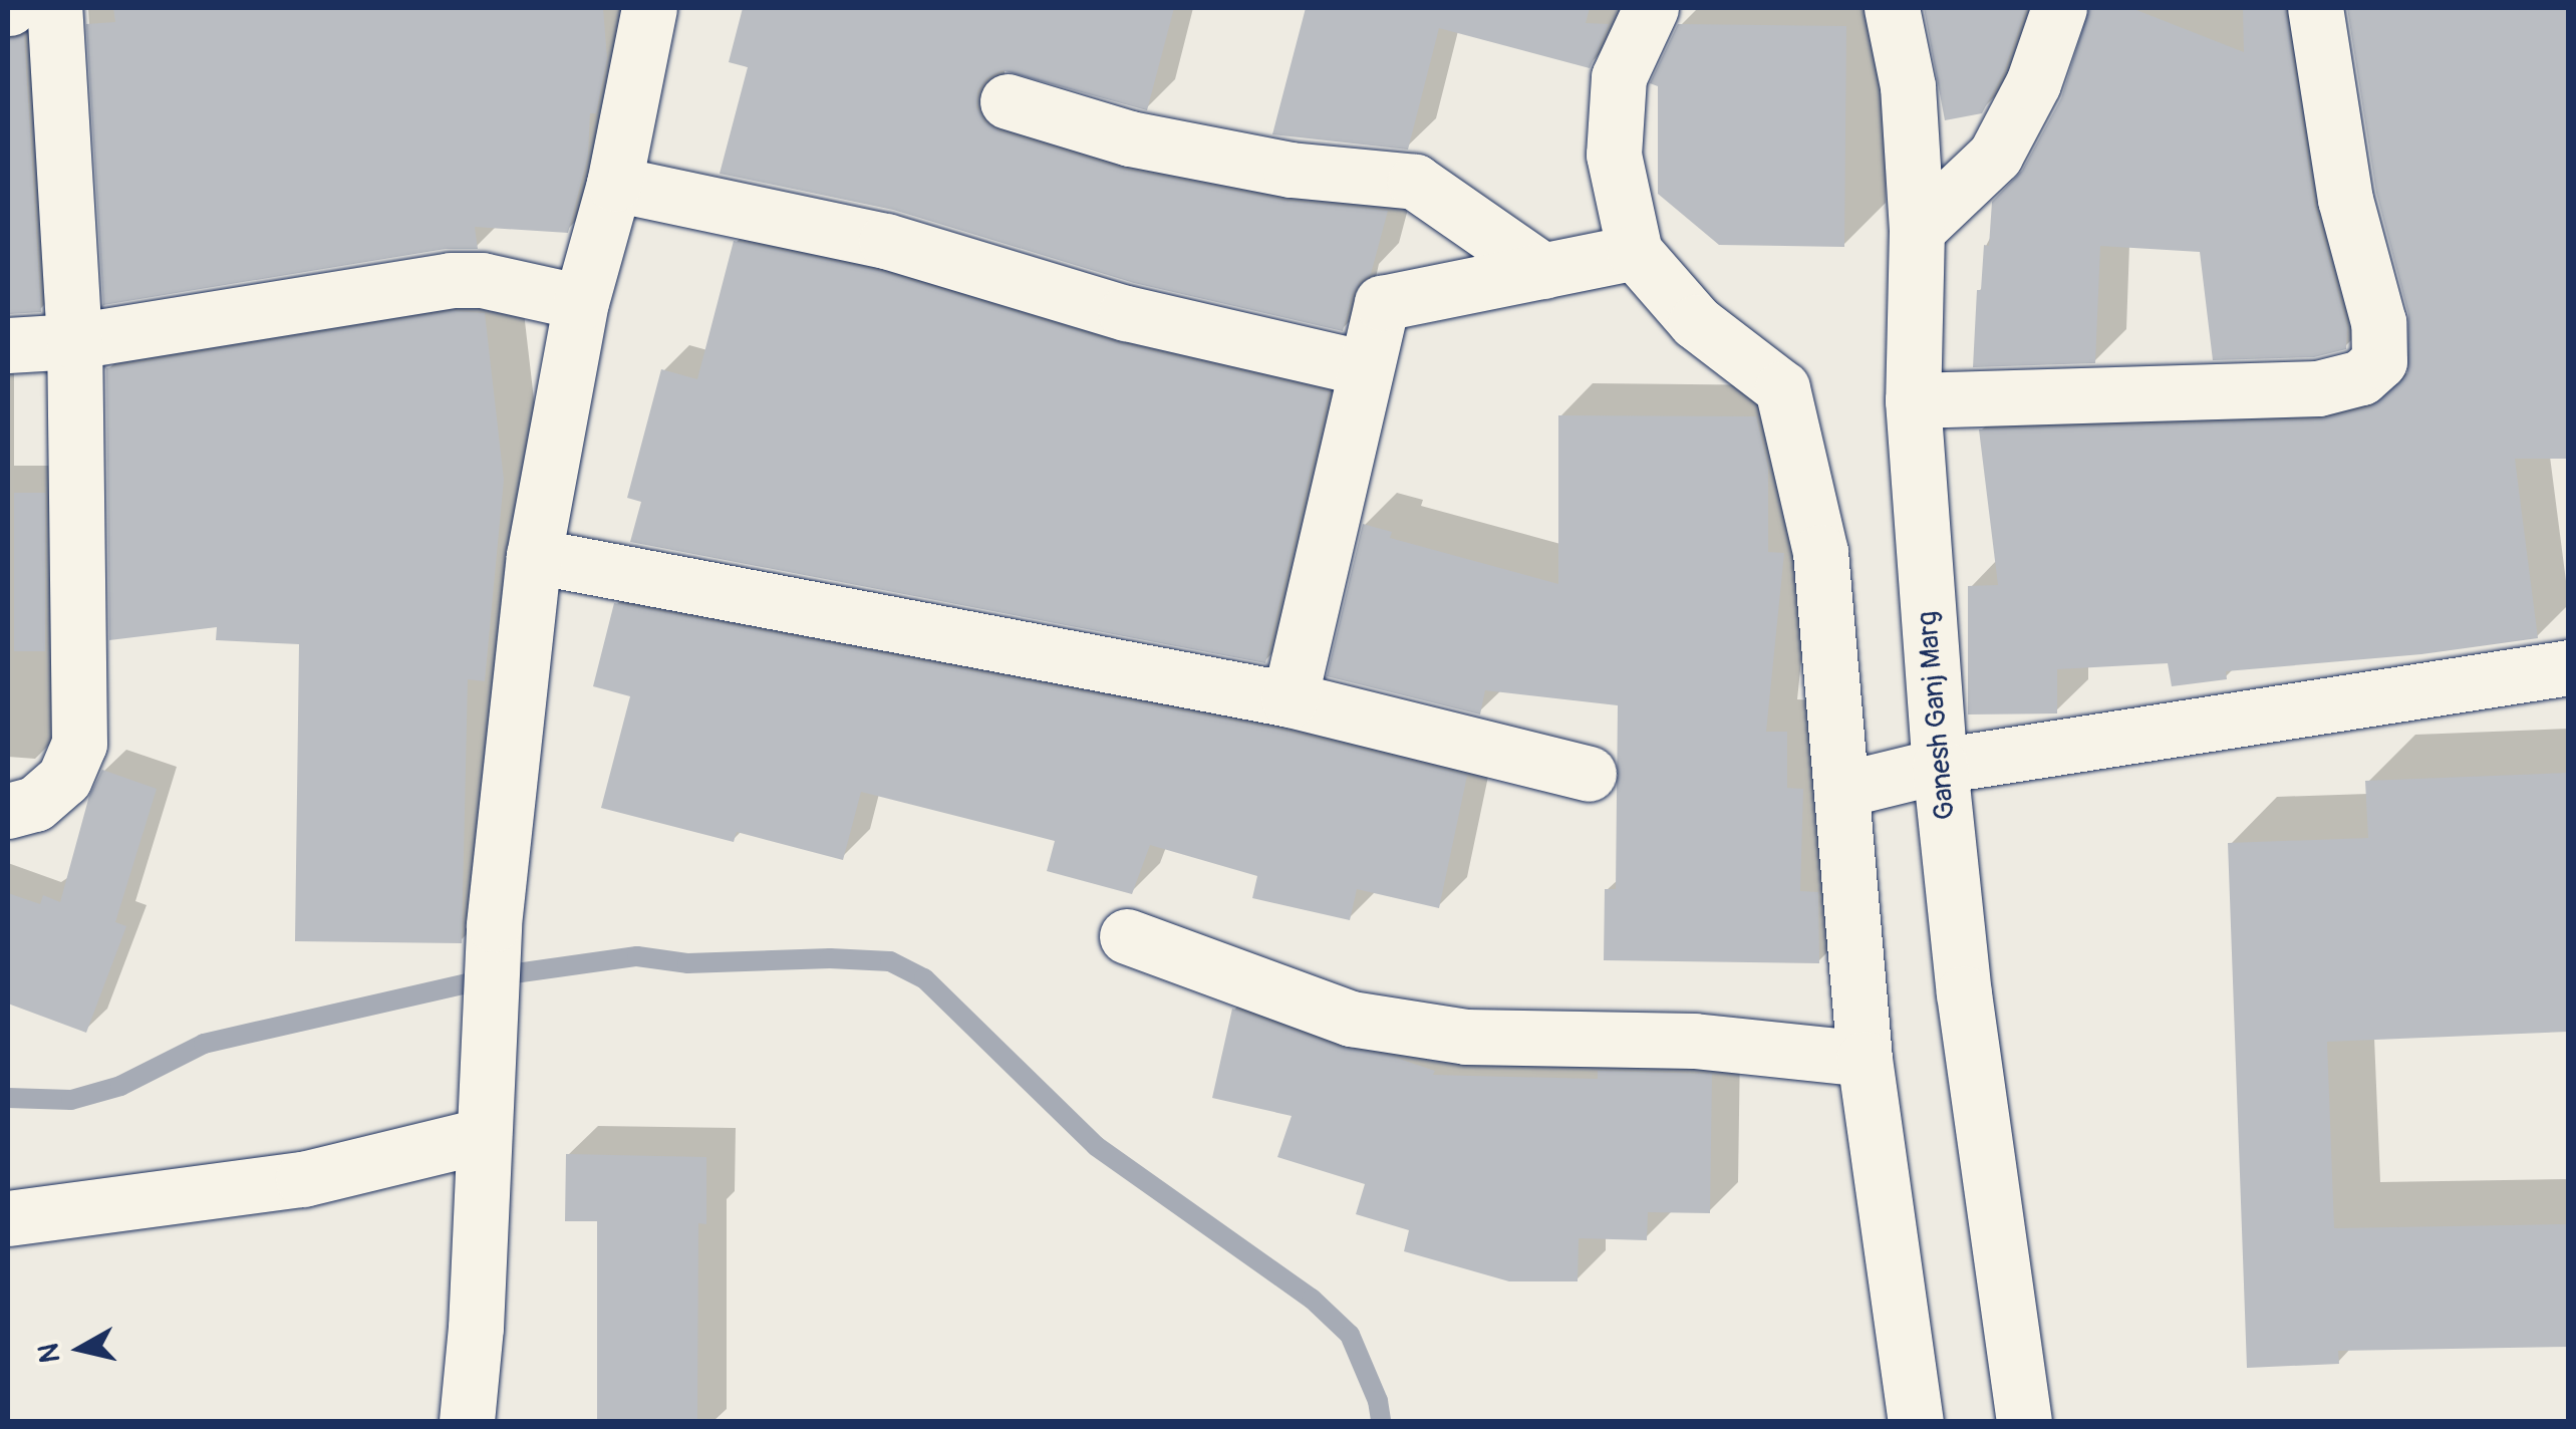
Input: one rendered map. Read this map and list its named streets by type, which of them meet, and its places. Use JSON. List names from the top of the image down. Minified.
{"streets":{"street":["Ganesh Ganj Marg"]},"north":"left"}
